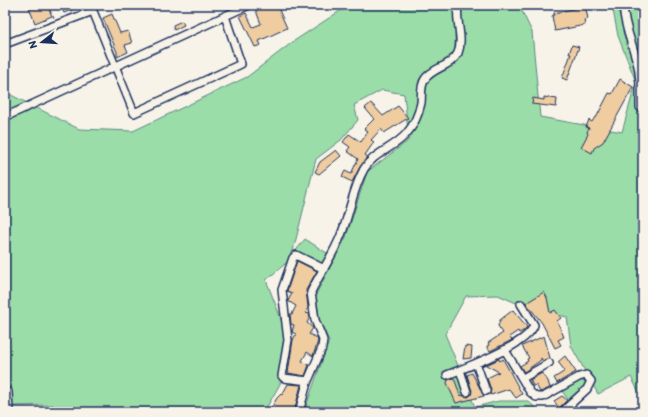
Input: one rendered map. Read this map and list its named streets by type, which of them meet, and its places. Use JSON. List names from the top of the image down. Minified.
{"north":"left"}
